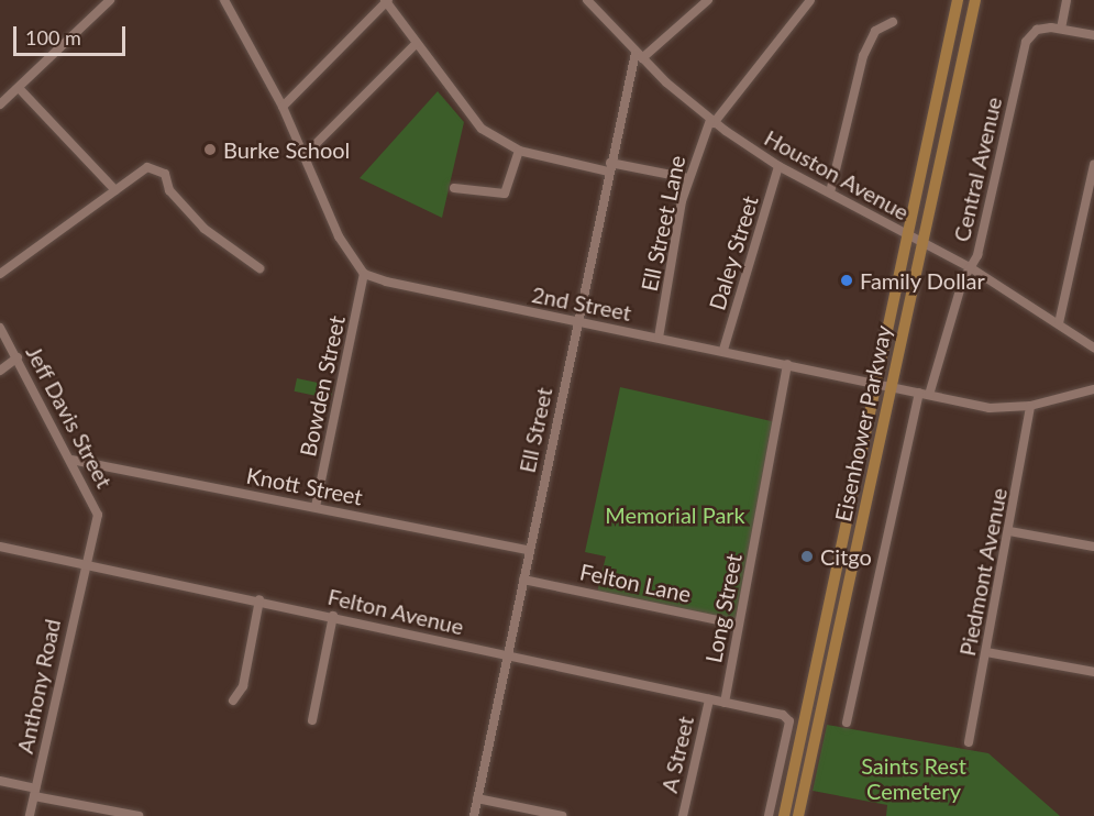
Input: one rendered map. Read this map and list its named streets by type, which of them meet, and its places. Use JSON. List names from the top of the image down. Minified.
{"streets":{"main road":["Eisenhower Parkway"],"street":["Central Avenue","Houston Avenue","Ell Street Lane","Daley Street","2nd Street","Bowden Street","Jeff Davis Street","Ell Street","Knott Street","Piedmont Avenue","Felton Lane","Long Street","Felton Avenue","Anthony Road","A Street"]},"crossings":[["Central Avenue","Houston Avenue"],["Central Avenue","2nd Street"],["Houston Avenue","Ell Street Lane"],["Houston Avenue","Daley Street"],["Houston Avenue","Eisenhower Parkway"],["Houston Avenue","Ell Street"],["Ell Street Lane","2nd Street"],["Daley Street","2nd Street"],["2nd Street","Bowden Street"],["2nd Street","Eisenhower Parkway"],["2nd Street","Ell Street"],["2nd Street","Piedmont Avenue"],["2nd Street","Long Street"],["Bowden Street","Knott Street"],["Jeff Davis Street","Knott Street"],["Jeff Davis Street","Felton Avenue"],["Jeff Davis Street","Anthony Road"],["Ell Street","Knott Street"],["Ell Street","Felton Lane"],["Ell Street","Felton Avenue"],["Felton Lane","Long Street"],["Long Street","Felton Avenue"],["Felton Avenue","Anthony Road"],["Felton Avenue","A Street"]],"parks":["Memorial Park","Saints Rest Cemetery"],"places":["Burke School","Family Dollar","Citgo"],"scale_bar":"100 m"}
